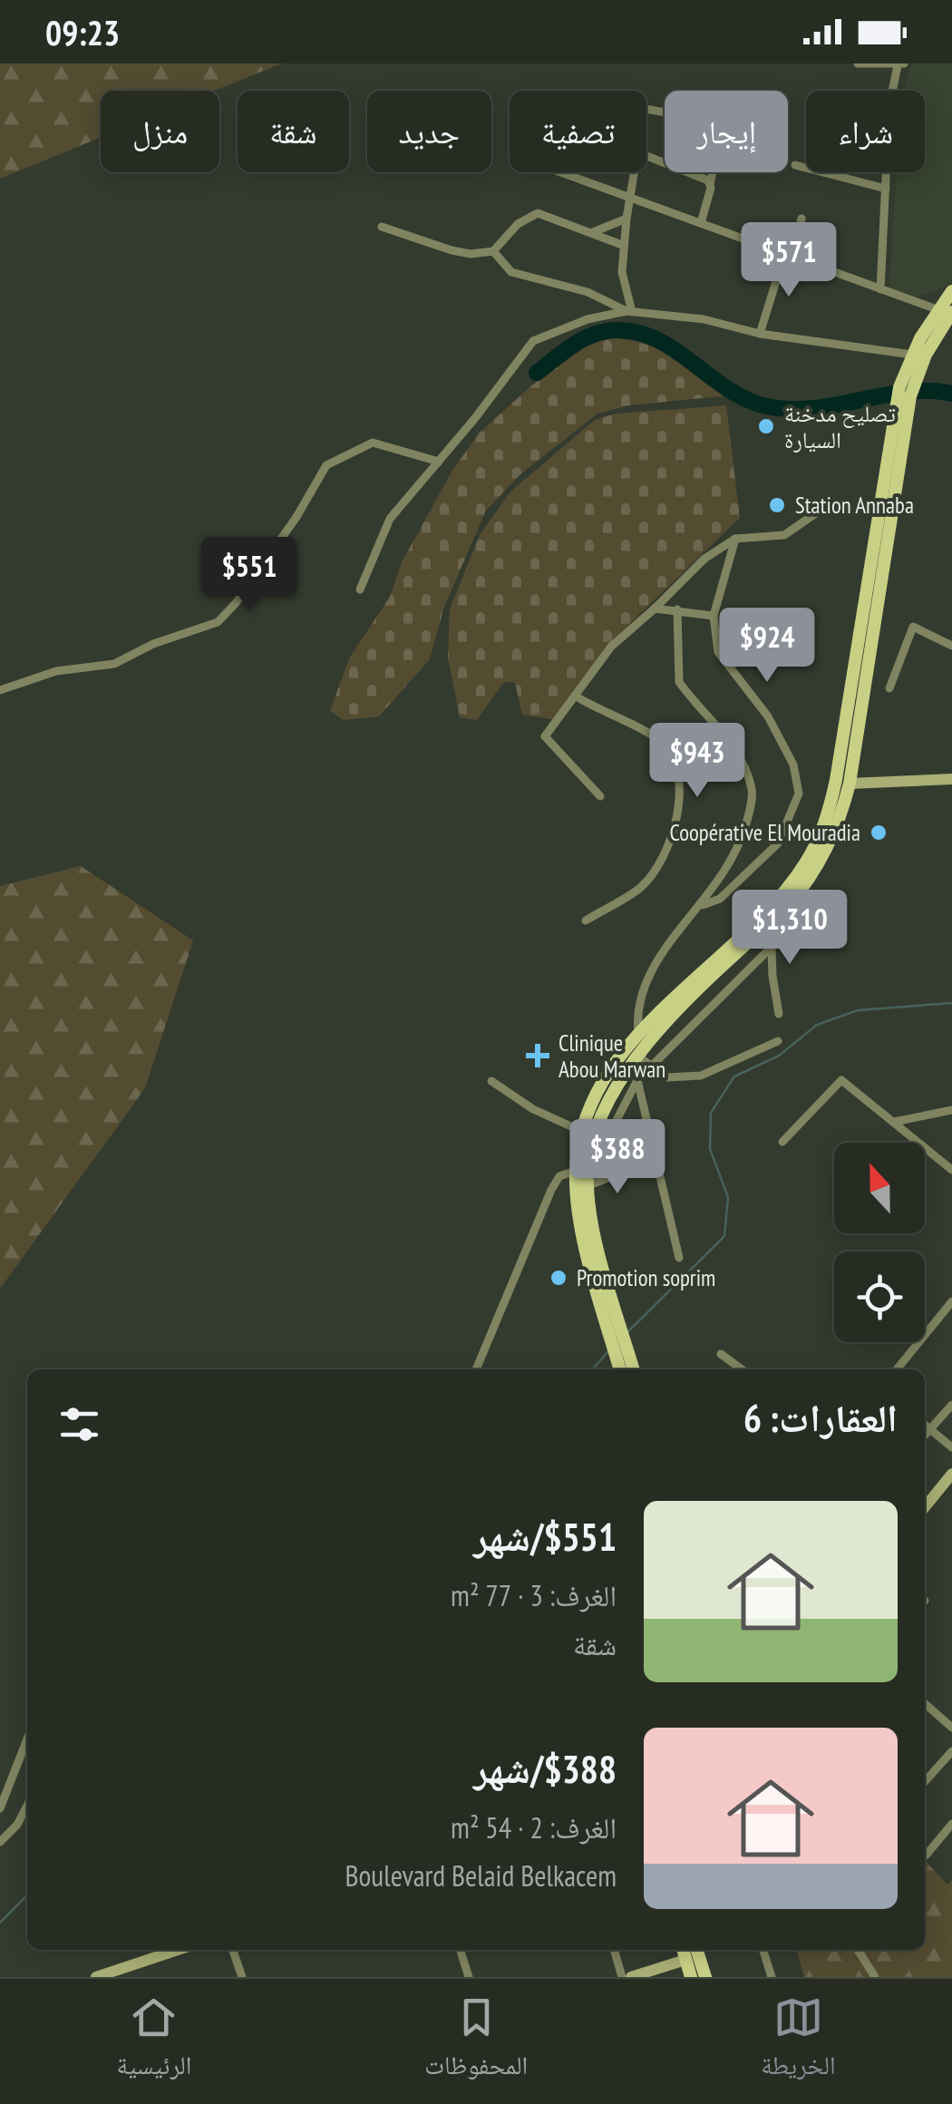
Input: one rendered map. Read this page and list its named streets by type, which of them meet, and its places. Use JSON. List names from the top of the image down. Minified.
{"places":{"other":["تصليح مدخنة السيارة","Station Annaba","Coopérative El Mouradia","Promotion soprim"],"health":["Clinique Abou Marwan"]},"north":"top","page":{"status":"09:23","chip":["شراء","إيجار","تصفية","جديد","شقة","منزل"],"price":["$571","$551","$924","$943","$1,310","$388"],"heading":"العقارات: 6","list":[{"name":"$551/شهر","note":"الغرف: 3 · 77 m² · شقة"},{"name":"$388/شهر","note":"الغرف: 2 · 54 m² · Boulevard Belaid Belkacem"}],"tabs":["الخريطة","المحفوظات","الرئيسية"]}}
